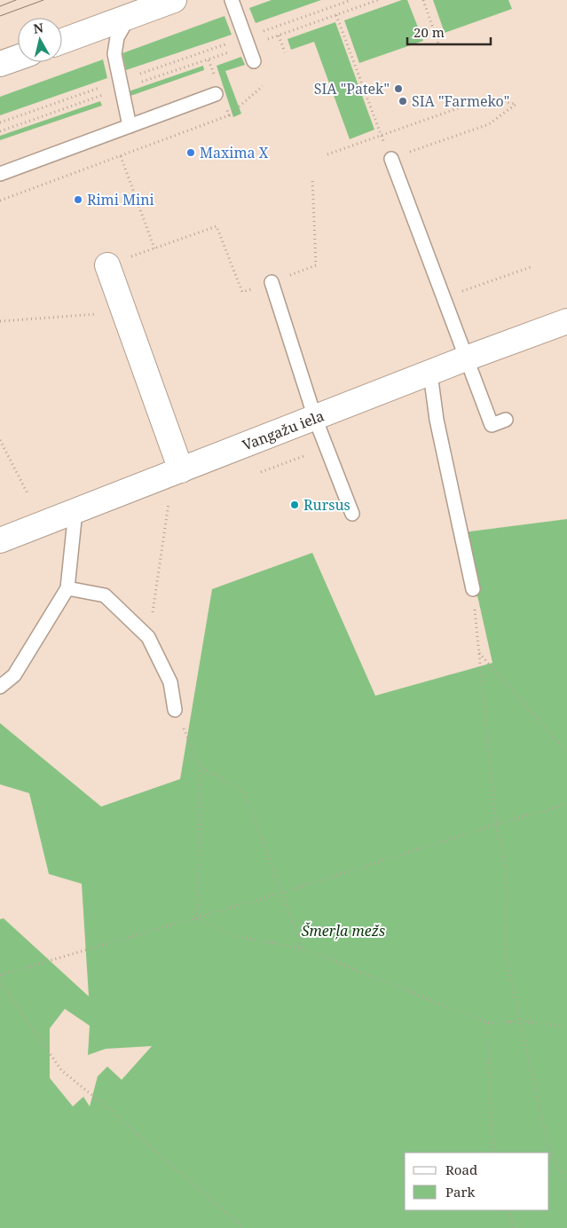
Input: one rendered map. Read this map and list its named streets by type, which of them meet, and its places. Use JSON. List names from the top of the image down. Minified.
{"streets":{"main road":["Vangažu iela"]},"parks":["Šmerļa mežs"],"places":["SIA \"Patek\"","SIA \"Farmeko\"","Maxima X","Rimi Mini","Rursus"],"legend":["Road","Park"],"scale_bar":"20 m","north":"top"}
